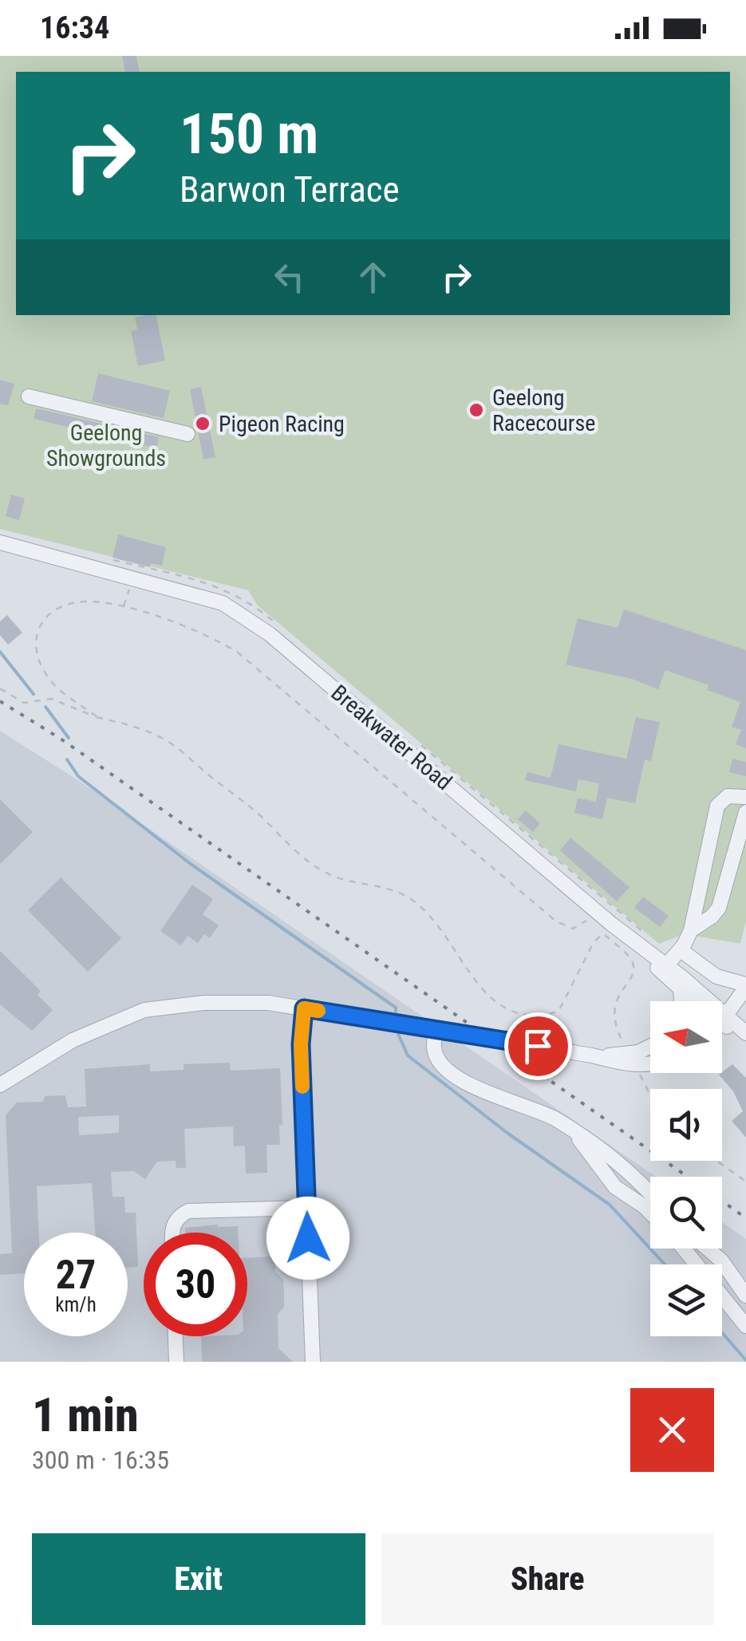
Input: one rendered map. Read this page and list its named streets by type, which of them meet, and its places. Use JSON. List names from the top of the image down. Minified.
{"streets":{"street":["Breakwater Road"]},"parks":["Geelong Showgrounds"],"places":["Geelong Racecourse","Pigeon Racing"],"north":"left","page":{"status":"16:34","turn":["150 m","Barwon Terrace"],"speed":"27 km/h","limit":"30","heading":["1 min","300 m · 16:35"],"buttons":["Exit","Share"]}}
